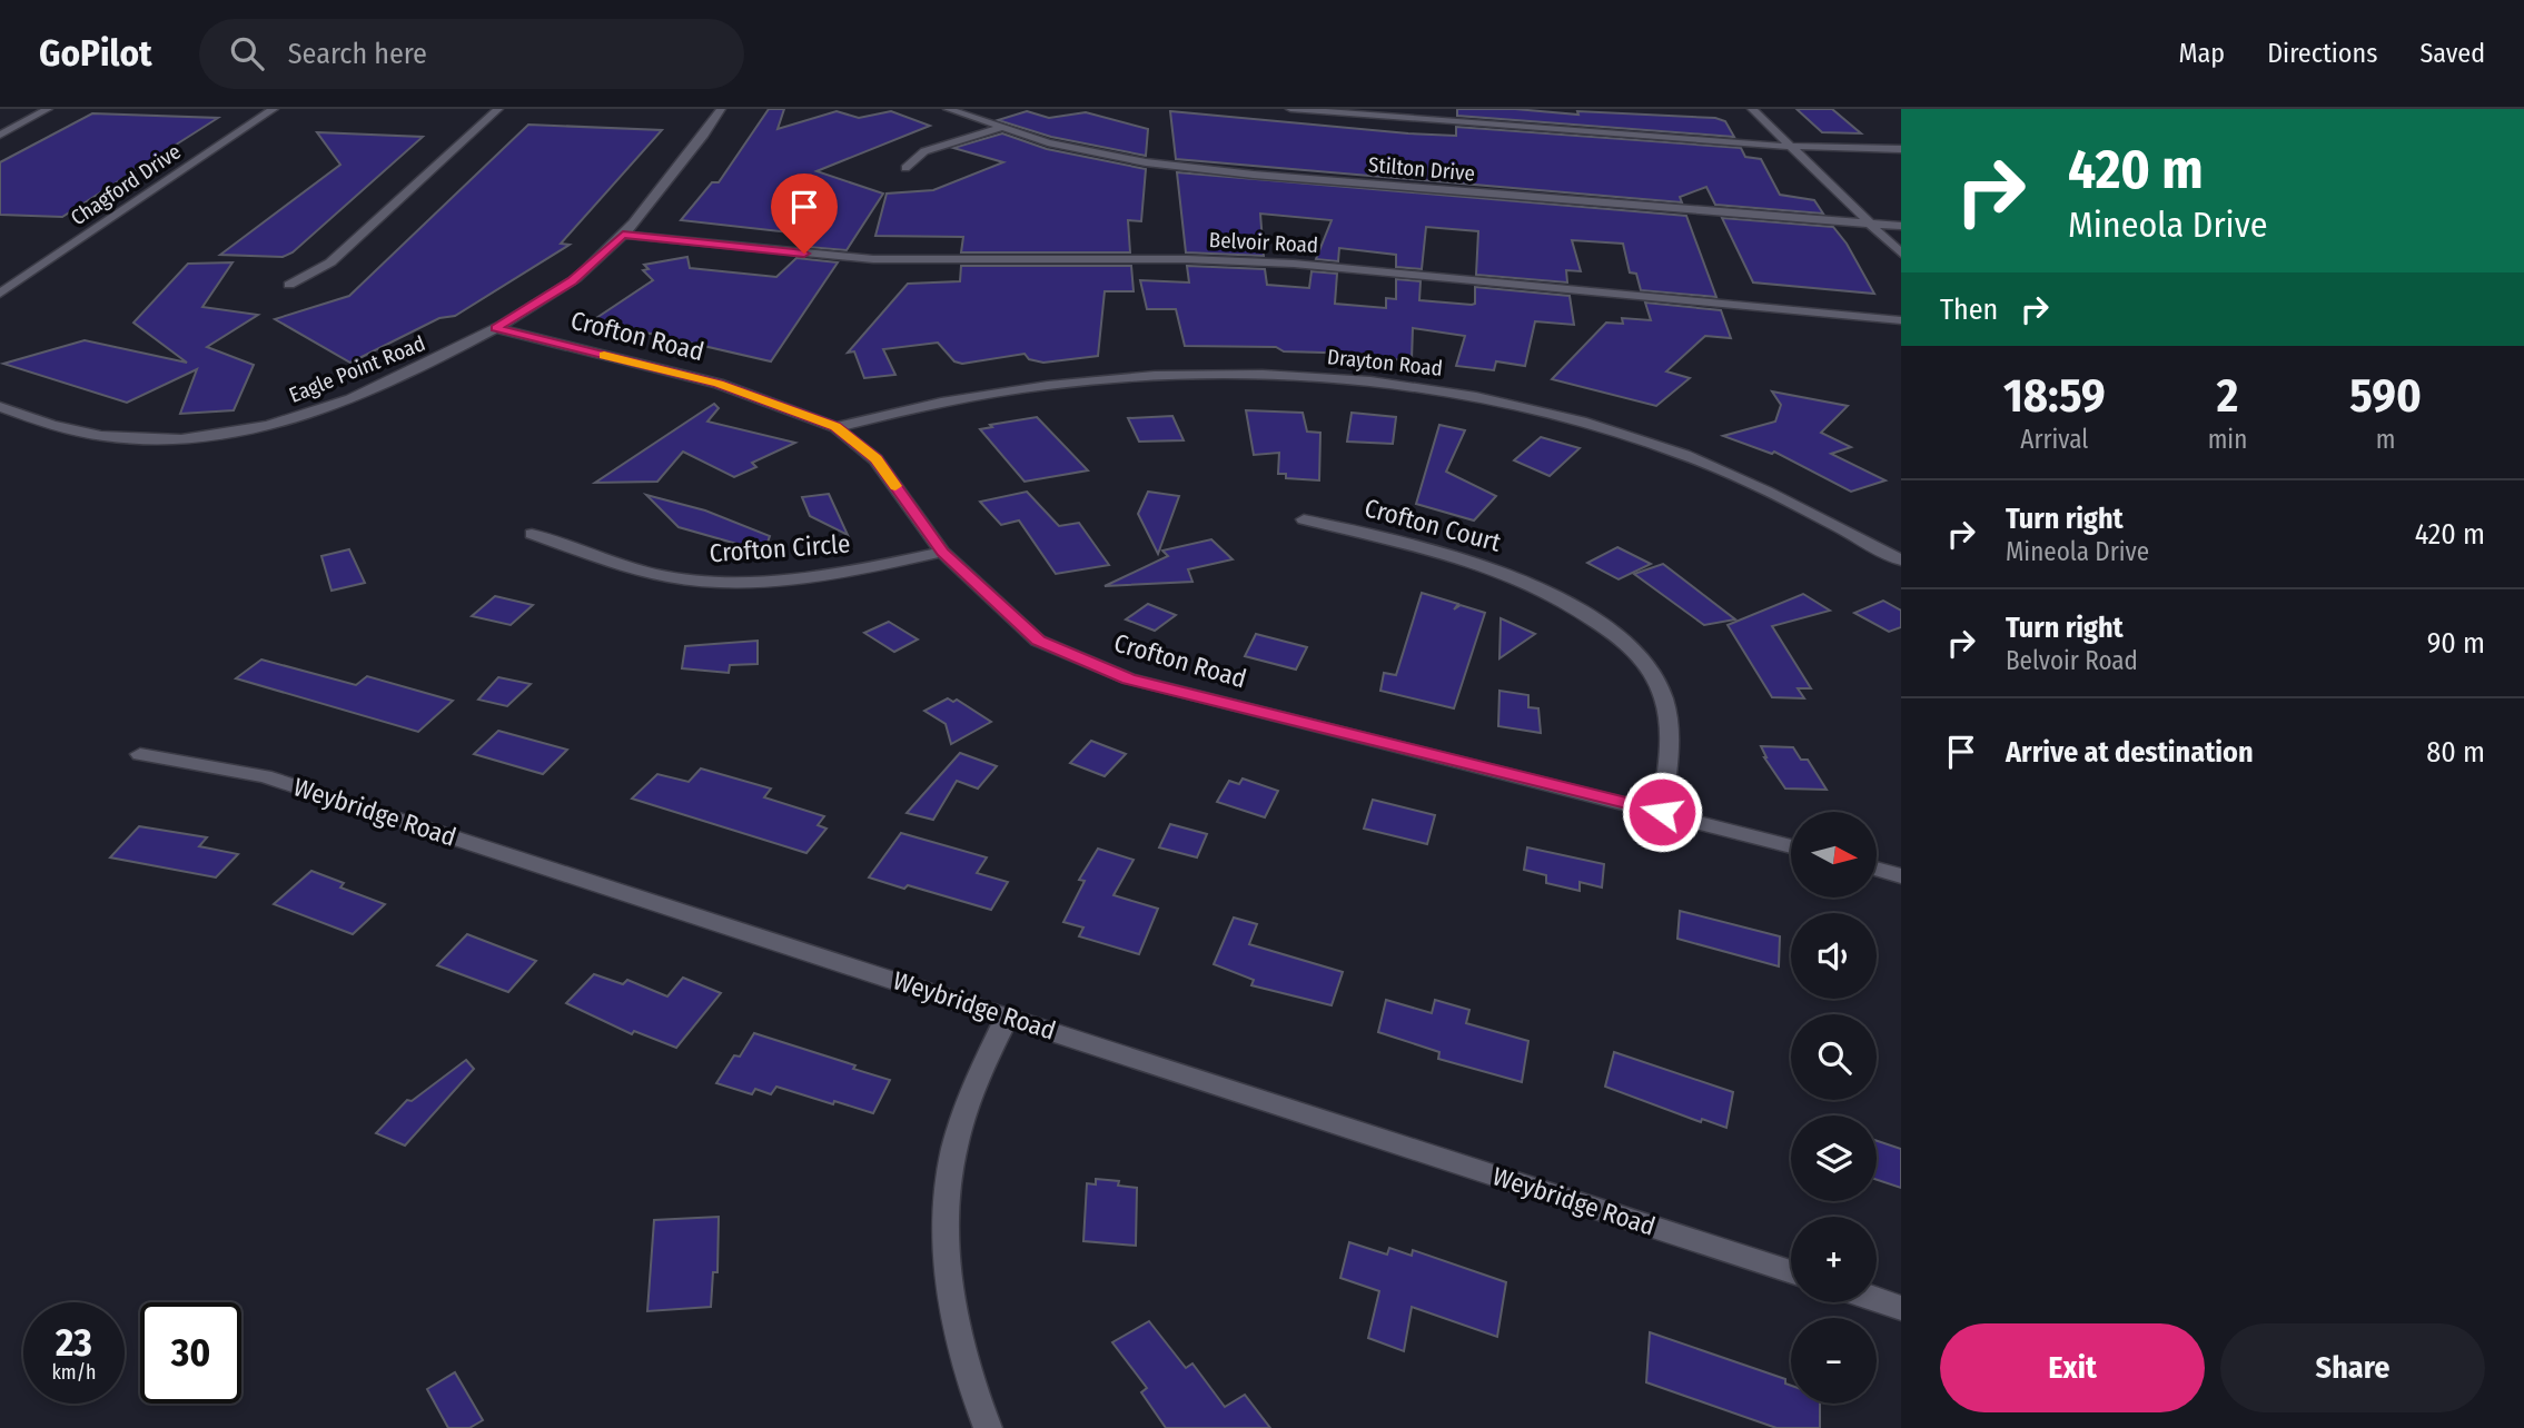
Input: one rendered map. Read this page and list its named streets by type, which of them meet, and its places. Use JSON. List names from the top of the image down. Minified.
{"streets":{"street":["Stilton Drive","Chagford Drive","Belvoir Road","Crofton Road","Drayton Road","Eagle Point Road","Crofton Court","Crofton Circle","Weybridge Road"]},"crossings":[["Belvoir Road","Eagle Point Road"],["Crofton Road","Drayton Road"],["Crofton Road","Eagle Point Road"],["Crofton Road","Crofton Court"],["Crofton Road","Crofton Circle"]],"north":"right","page":{"header":"GoPilot","search":"Search here","nav":["Map","Directions","Saved"],"turn":["420 m","Mineola Drive"],"then":"Then","eta":["18:59","Arrival","2","min","590","m"],"list":[{"name":"Turn right","note":"Mineola Drive","value":"420 m"},{"name":"Turn right","note":"Belvoir Road","value":"90 m"},{"name":"Arrive at destination","value":"80 m"}],"map_buttons":["+","−"],"speed":"23 km/h","limit":"30","buttons":["Exit","Share"]}}
